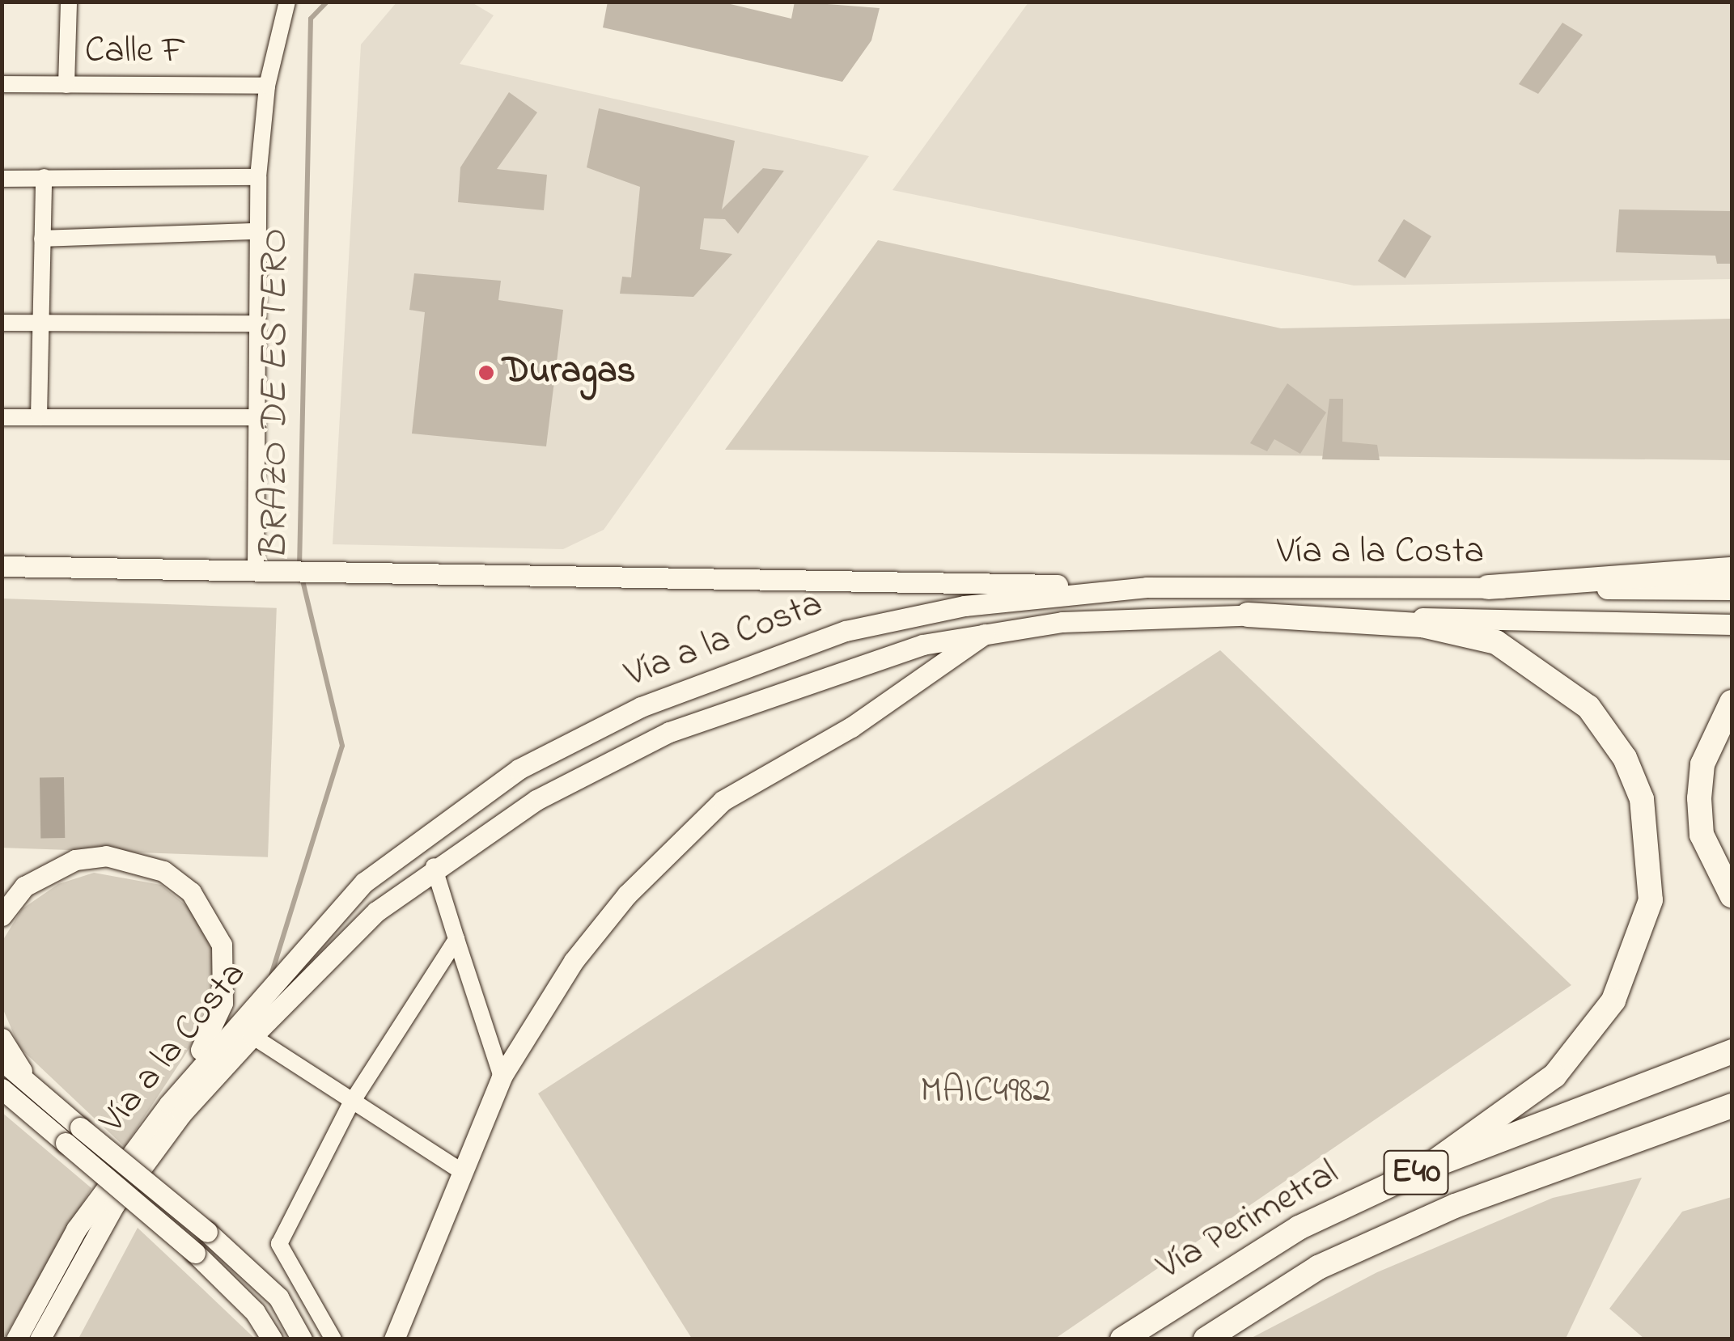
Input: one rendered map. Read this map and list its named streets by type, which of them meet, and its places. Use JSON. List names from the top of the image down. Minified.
{"streets":{"highway":["E40","Vía Perimetral"],"main road":["Vía a la Costa"],"street":["Calle F"]},"water":["BRAZO DE ESTERO"],"parks":["MAIC4982"],"places":["Duragas"]}
